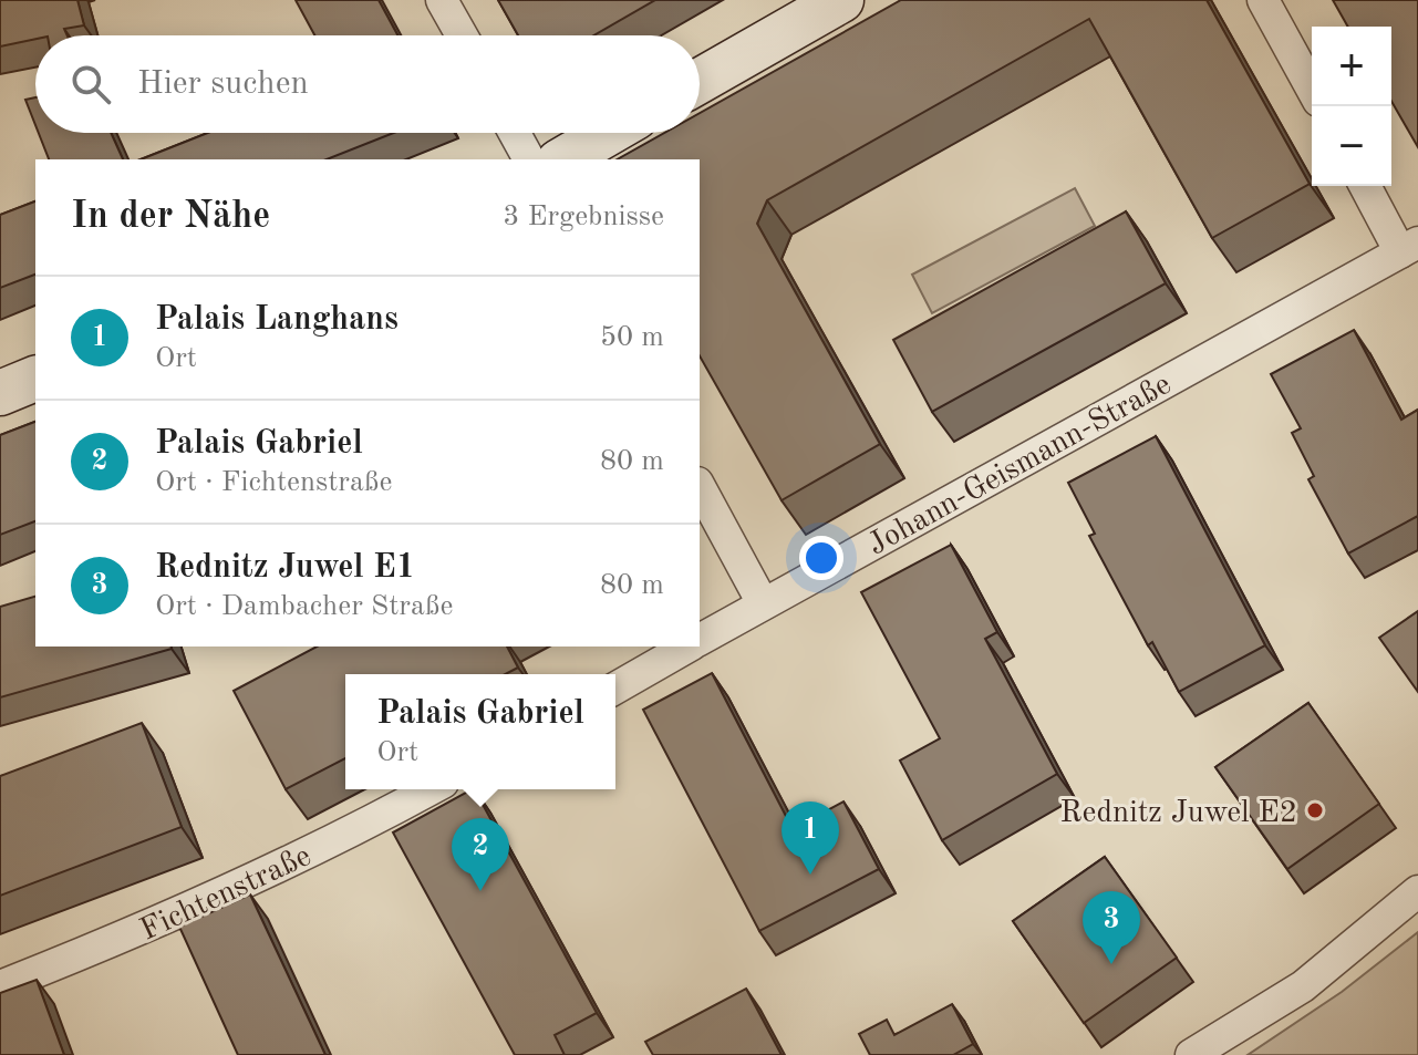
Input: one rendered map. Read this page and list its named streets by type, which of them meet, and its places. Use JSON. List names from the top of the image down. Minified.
{"streets":{"street":["Johann-Geismann-Straße","Fichtenstraße"]},"places":["Rednitz Juwel E2"],"page":{"map_buttons":["+","−"],"search":"Hier suchen","heading":["In der Nähe","3 Ergebnisse"],"list":[{"mark":"1","name":"Palais Langhans","note":"Ort","value":"50 m"},{"mark":"2","name":"Palais Gabriel","note":"Ort · Fichtenstraße","value":"80 m"},{"mark":"3","name":"Rednitz Juwel E1","note":"Ort · Dambacher Straße","value":"80 m"}],"popup":["Palais Gabriel","Ort"],"pins":["1","2","3"]}}
